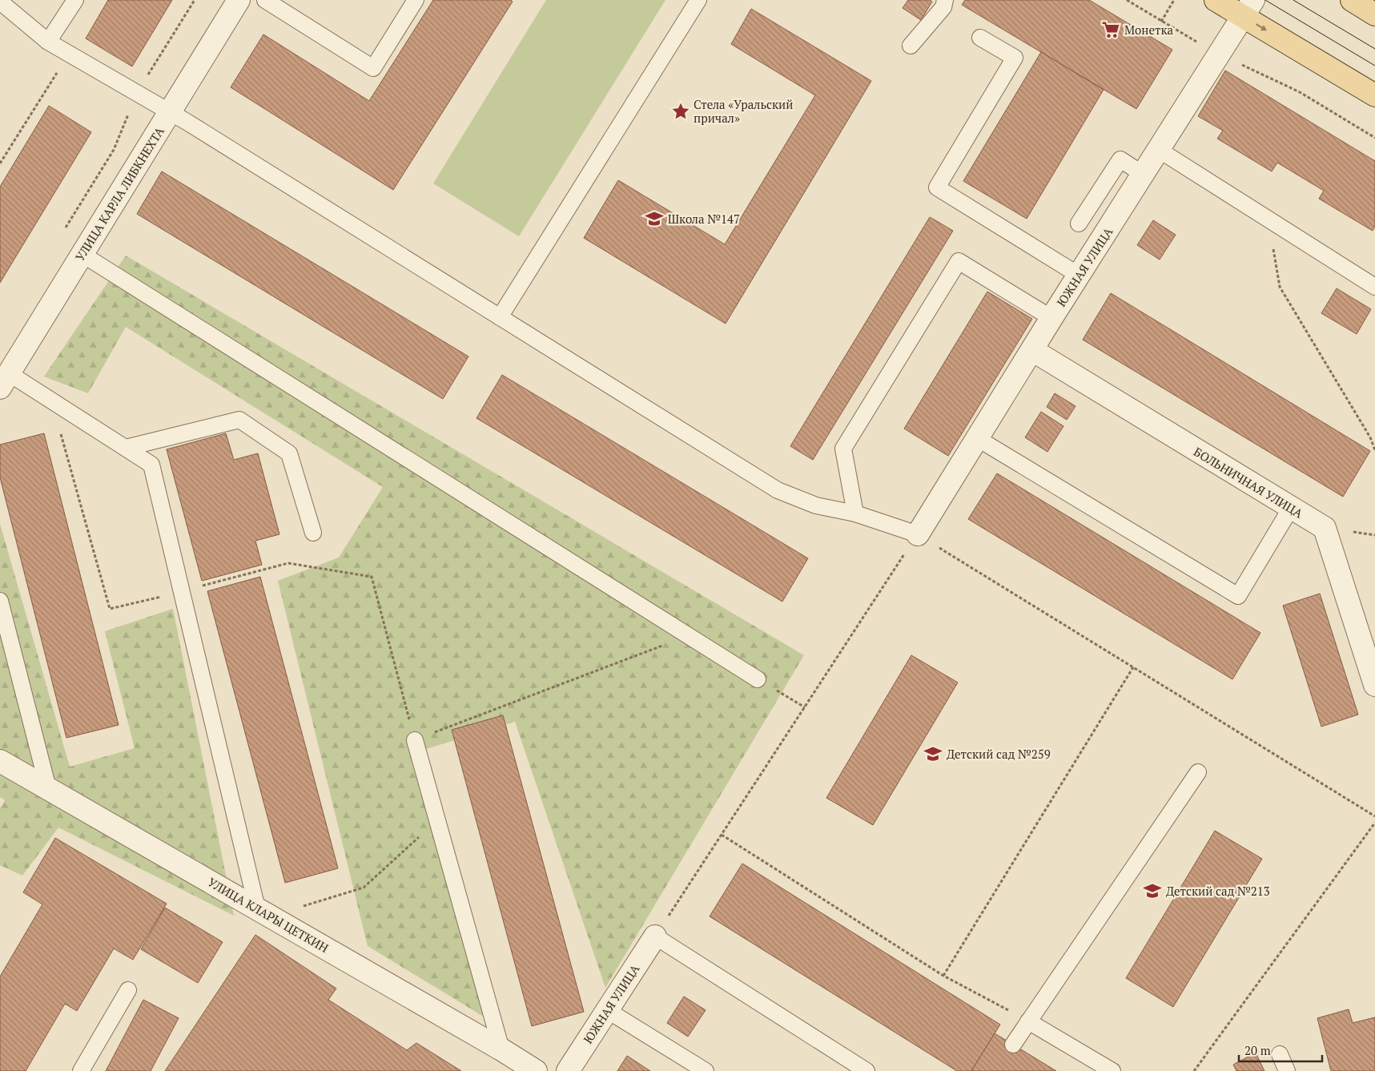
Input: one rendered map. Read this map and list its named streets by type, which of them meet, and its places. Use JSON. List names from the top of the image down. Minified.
{"streets":{"street":["УЛИЦА КАРЛА ЛИБКНЕХТА","ЮЖНАЯ УЛИЦА","БОЛЬНИЧНАЯ УЛИЦА","УЛИЦА КЛАРЫ ЦЕТКИН"]},"crossings":[["ЮЖНАЯ УЛИЦА","БОЛЬНИЧНАЯ УЛИЦА"]],"places":{"supermarket":["Монетка"],"place":["Стела «Уральский причал»"],"school or university":["Школа №147","Детский сад №259","Детский сад №213"]},"scale_bar":"20 m"}
